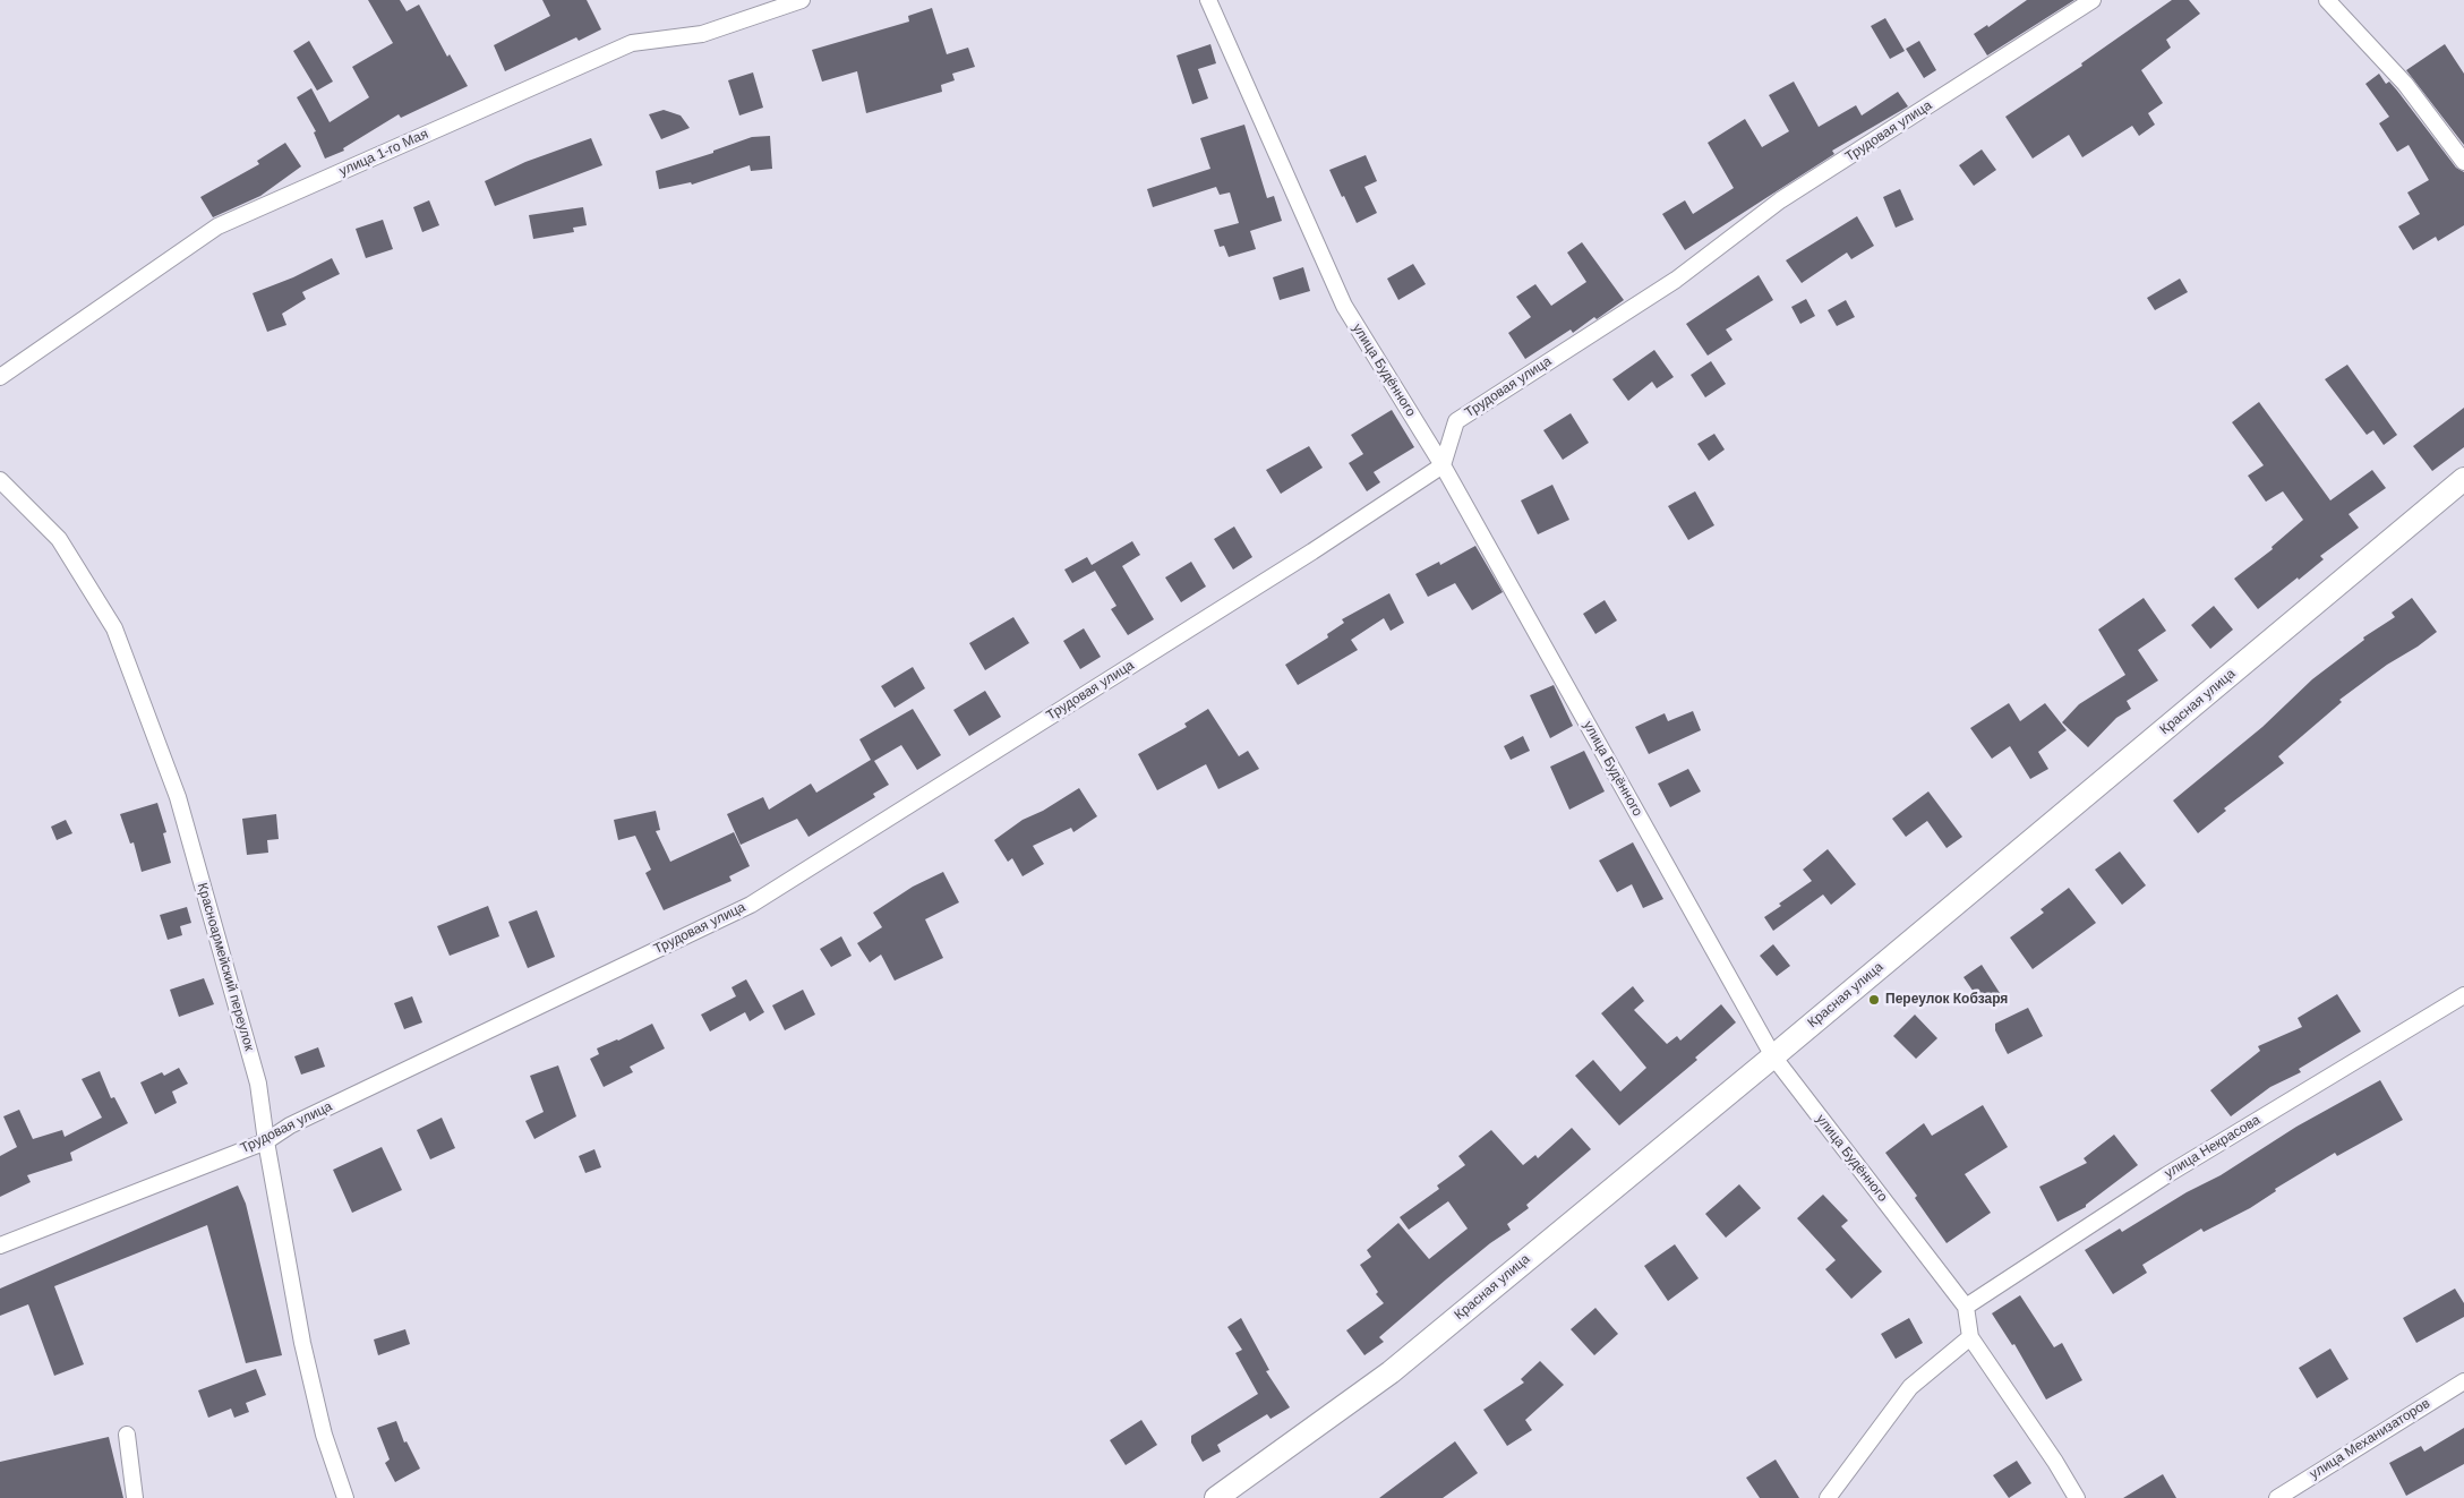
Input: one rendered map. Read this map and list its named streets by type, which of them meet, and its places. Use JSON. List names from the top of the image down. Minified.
{"streets":{"main road":["Красная улица"],"street":["Трудовая улица","улица 1-го Мая","улица Будённого","Красноармейский переулок","улица Некрасова","улица Механизаторов"]},"crossings":[["Трудовая улица","улица Будённого"],["Трудовая улица","Красноармейский переулок"],["улица Будённого","Красная улица"],["улица Будённого","улица Некрасова"]],"places":["Переулок Кобзаря"]}
